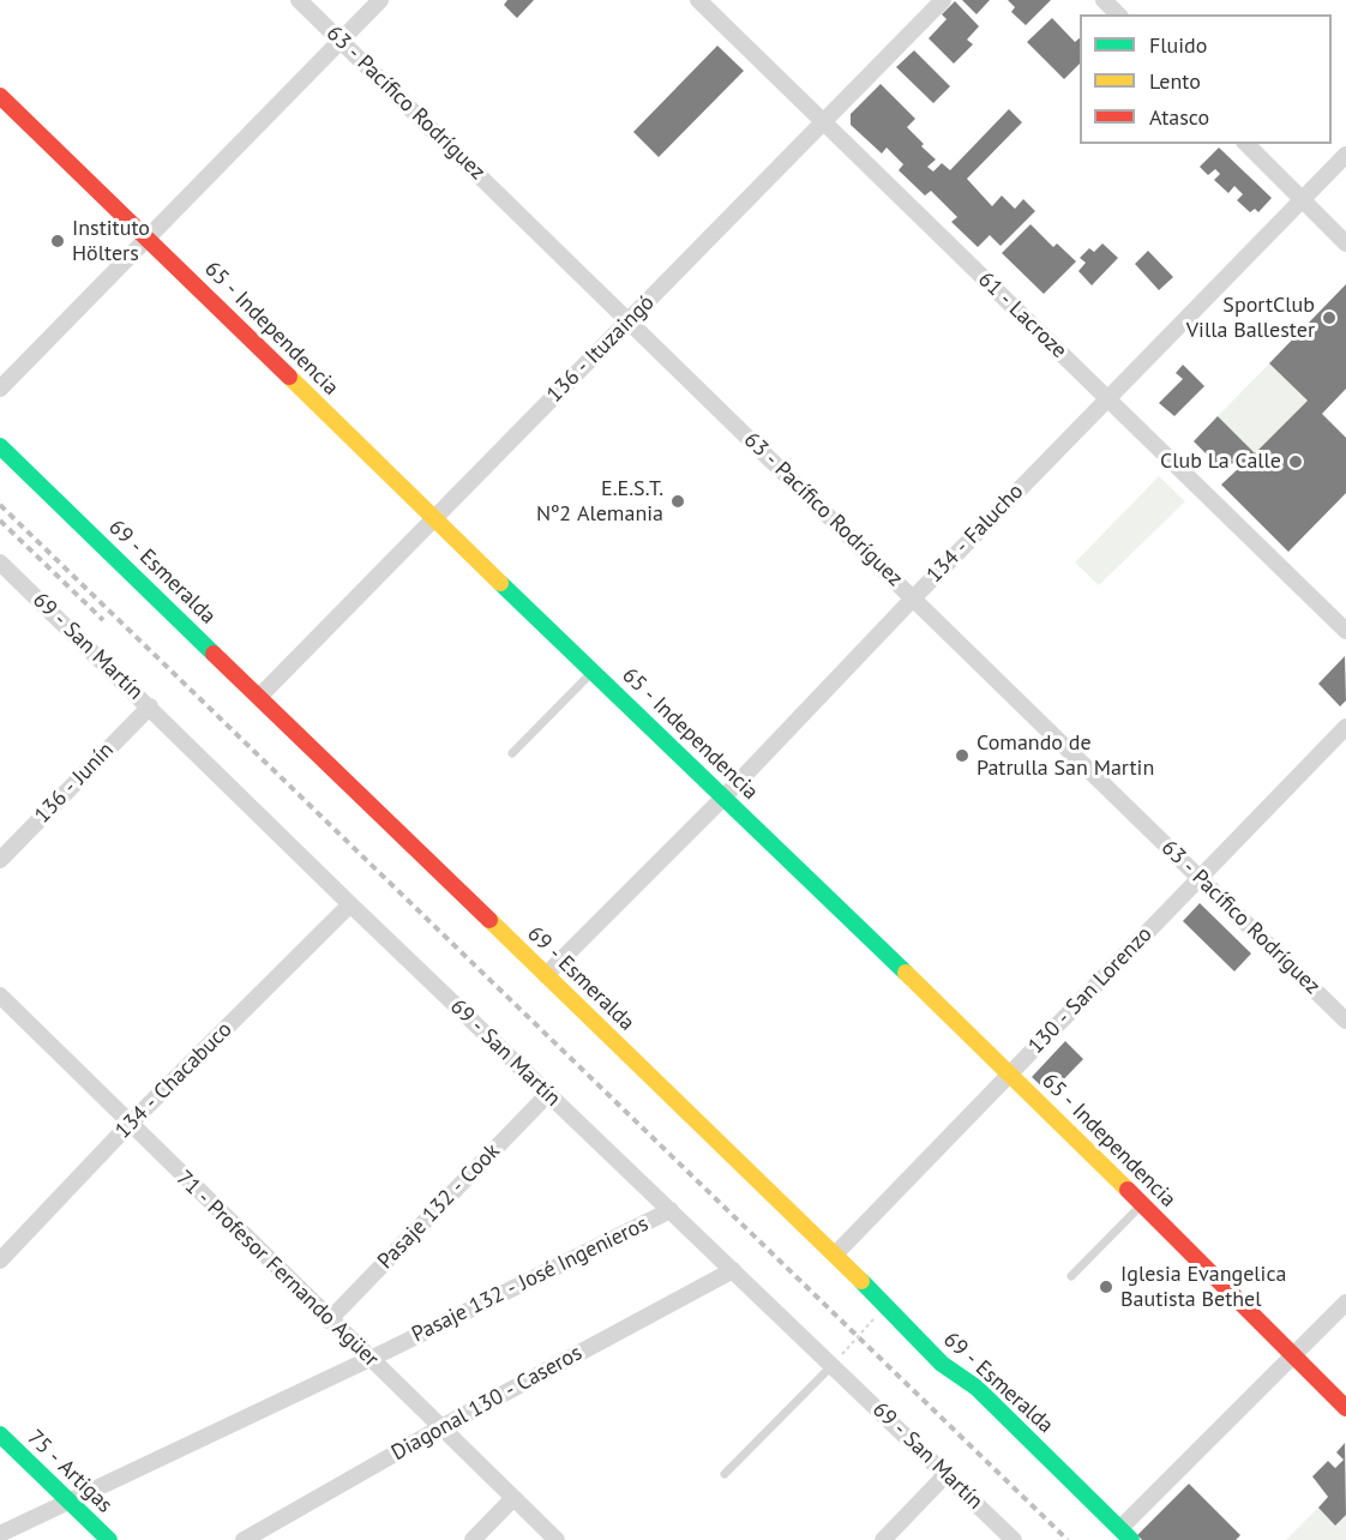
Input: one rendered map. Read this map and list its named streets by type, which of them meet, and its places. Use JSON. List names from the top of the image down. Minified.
{"streets":{"street":["63 - Pacífico Rodríguez","61 - Lacroze","65 - Independencia","136 - Ituzaingó","134 - Falucho","69 - Esmeralda","69 - San Martín","136 - Junín","130 - San Lorenzo","134 - Chacabuco","Pasaje 132 - Cook","71 - Profesor Fernando Agüer","Pasaje 132 - José Ingenieros","Diagonal 130 - Caseros","75 - Artigas"]},"crossings":[["63 - Pacífico Rodríguez","136 - Ituzaingó"],["63 - Pacífico Rodríguez","134 - Falucho"],["63 - Pacífico Rodríguez","130 - San Lorenzo"],["61 - Lacroze","136 - Ituzaingó"],["61 - Lacroze","134 - Falucho"],["65 - Independencia","136 - Ituzaingó"],["65 - Independencia","134 - Falucho"],["65 - Independencia","130 - San Lorenzo"],["136 - Ituzaingó","69 - Esmeralda"],["134 - Falucho","69 - Esmeralda"],["69 - Esmeralda","130 - San Lorenzo"],["69 - San Martín","136 - Junín"],["69 - San Martín","134 - Chacabuco"],["69 - San Martín","Pasaje 132 - Cook"],["69 - San Martín","Pasaje 132 - José Ingenieros"],["69 - San Martín","Diagonal 130 - Caseros"],["134 - Chacabuco","71 - Profesor Fernando Agüer"],["Pasaje 132 - Cook","71 - Profesor Fernando Agüer"],["71 - Profesor Fernando Agüer","Pasaje 132 - José Ingenieros"],["71 - Profesor Fernando Agüer","Diagonal 130 - Caseros"],["Pasaje 132 - José Ingenieros","75 - Artigas"]],"places":["Instituto Hölters","SportClub Villa Ballester","Club La Calle","E.E.S.T. Nº2 Alemania","Comando de Patrulla San Martin","Iglesia Evangelica Bautista Bethel"],"legend":["Fluido","Lento","Atasco"]}
